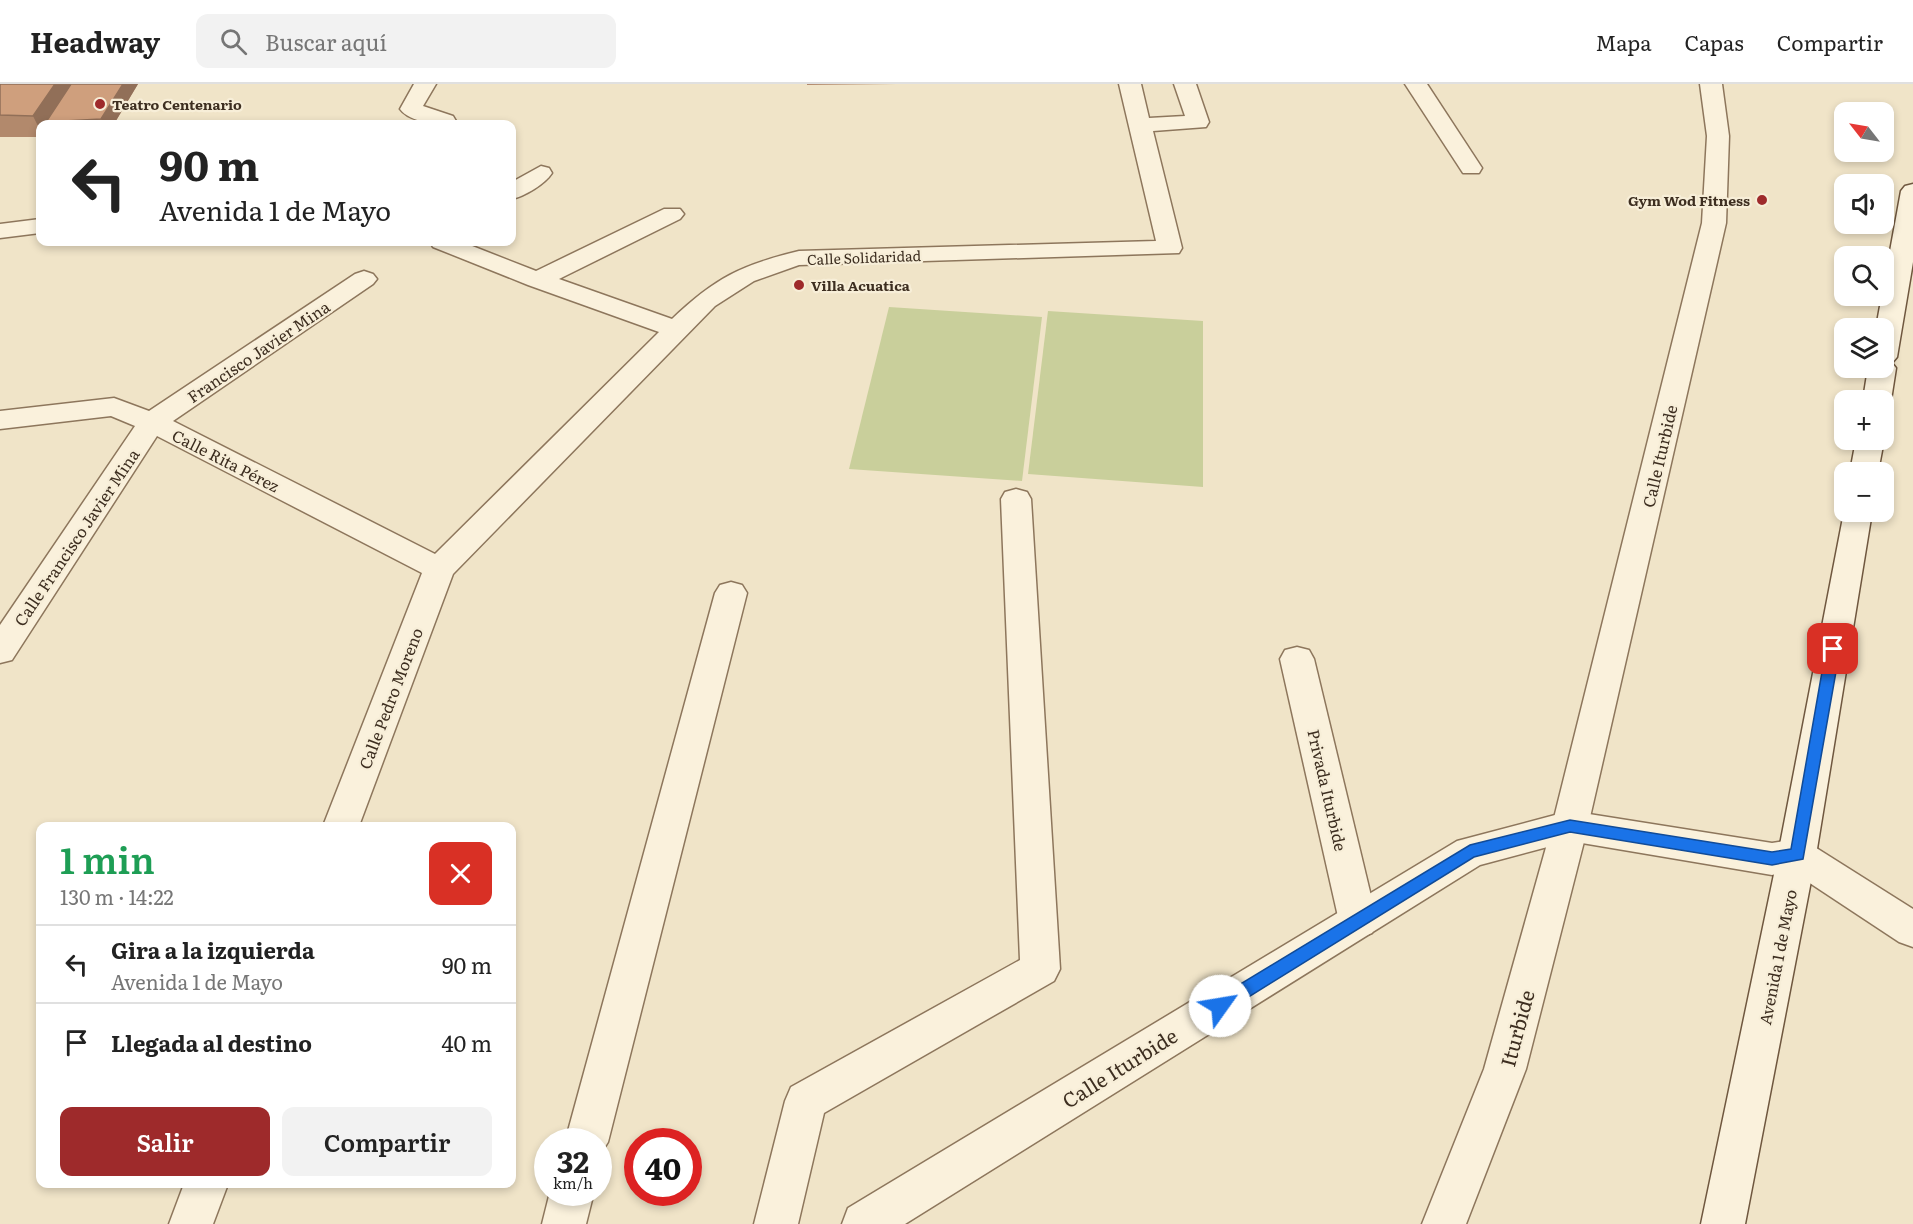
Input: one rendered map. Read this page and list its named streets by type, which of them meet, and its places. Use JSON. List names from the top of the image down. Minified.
{"streets":{"street":["Calle Solidaridad","Francisco Javier Mina","Calle Iturbide","Calle Rita Pérez","Calle Francisco Javier Mina","Calle Pedro Moreno","Privada Iturbide","Avenida 1 de Mayo","Iturbide"]},"crossings":[["Calle Solidaridad","Calle Rita Pérez"],["Calle Solidaridad","Calle Pedro Moreno"],["Francisco Javier Mina","Calle Rita Pérez"],["Francisco Javier Mina","Calle Francisco Javier Mina"],["Calle Iturbide","Privada Iturbide"],["Calle Iturbide","Avenida 1 de Mayo"],["Calle Iturbide","Iturbide"],["Calle Rita Pérez","Calle Francisco Javier Mina"],["Calle Rita Pérez","Calle Pedro Moreno"]],"places":["Teatro Centenario","Gym Wod Fitness","Villa Acuatica"],"north":"top left","page":{"header":"Headway","search":"Buscar aquí","nav":["Mapa","Capas","Compartir"],"map_buttons":["+","−"],"turn":["90 m","Avenida 1 de Mayo"],"heading":["1 min","130 m · 14:22"],"list":[{"name":"Gira a la izquierda","note":"Avenida 1 de Mayo","value":"90 m"},{"name":"Llegada al destino","value":"40 m"}],"buttons":["Salir","Compartir"],"speed":"32 km/h","limit":"40"}}
